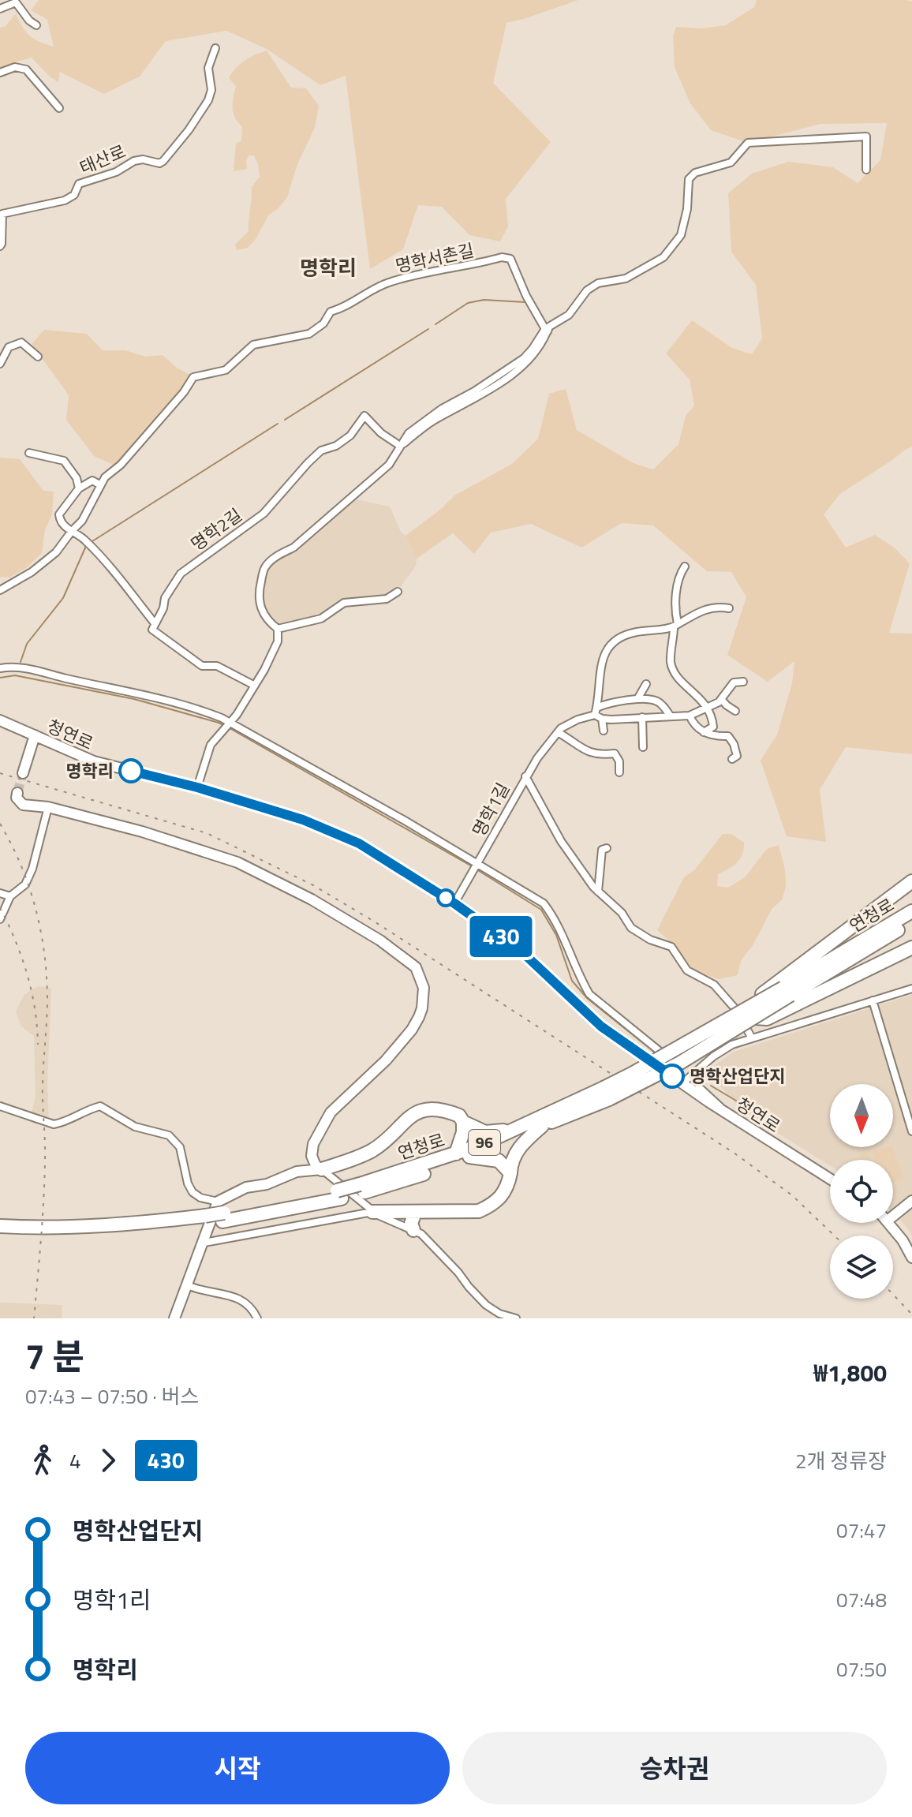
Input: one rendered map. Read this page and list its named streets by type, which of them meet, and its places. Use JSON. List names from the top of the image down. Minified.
{"streets":{"highway":["연청로","96"],"main road":["청연로"],"street":["태산로","명학서촌길","명학2길","명학1길"]},"crossings":[["청연로","명학1길"]],"districts":["명학리"],"places":["명학리","명학산업단지"],"lines":["bus line 430"],"north":"bottom","page":{"on_map":"430","heading":["7 분","07:43 – 07:50 · 버스","₩1,800"],"legs":["4","430","2개 정류장"],"list":[{"name":"명학산업단지","value":"07:47"},{"name":"명학1리","value":"07:48"},{"name":"명학리","value":"07:50"}],"buttons":["시작","승차권"]}}
